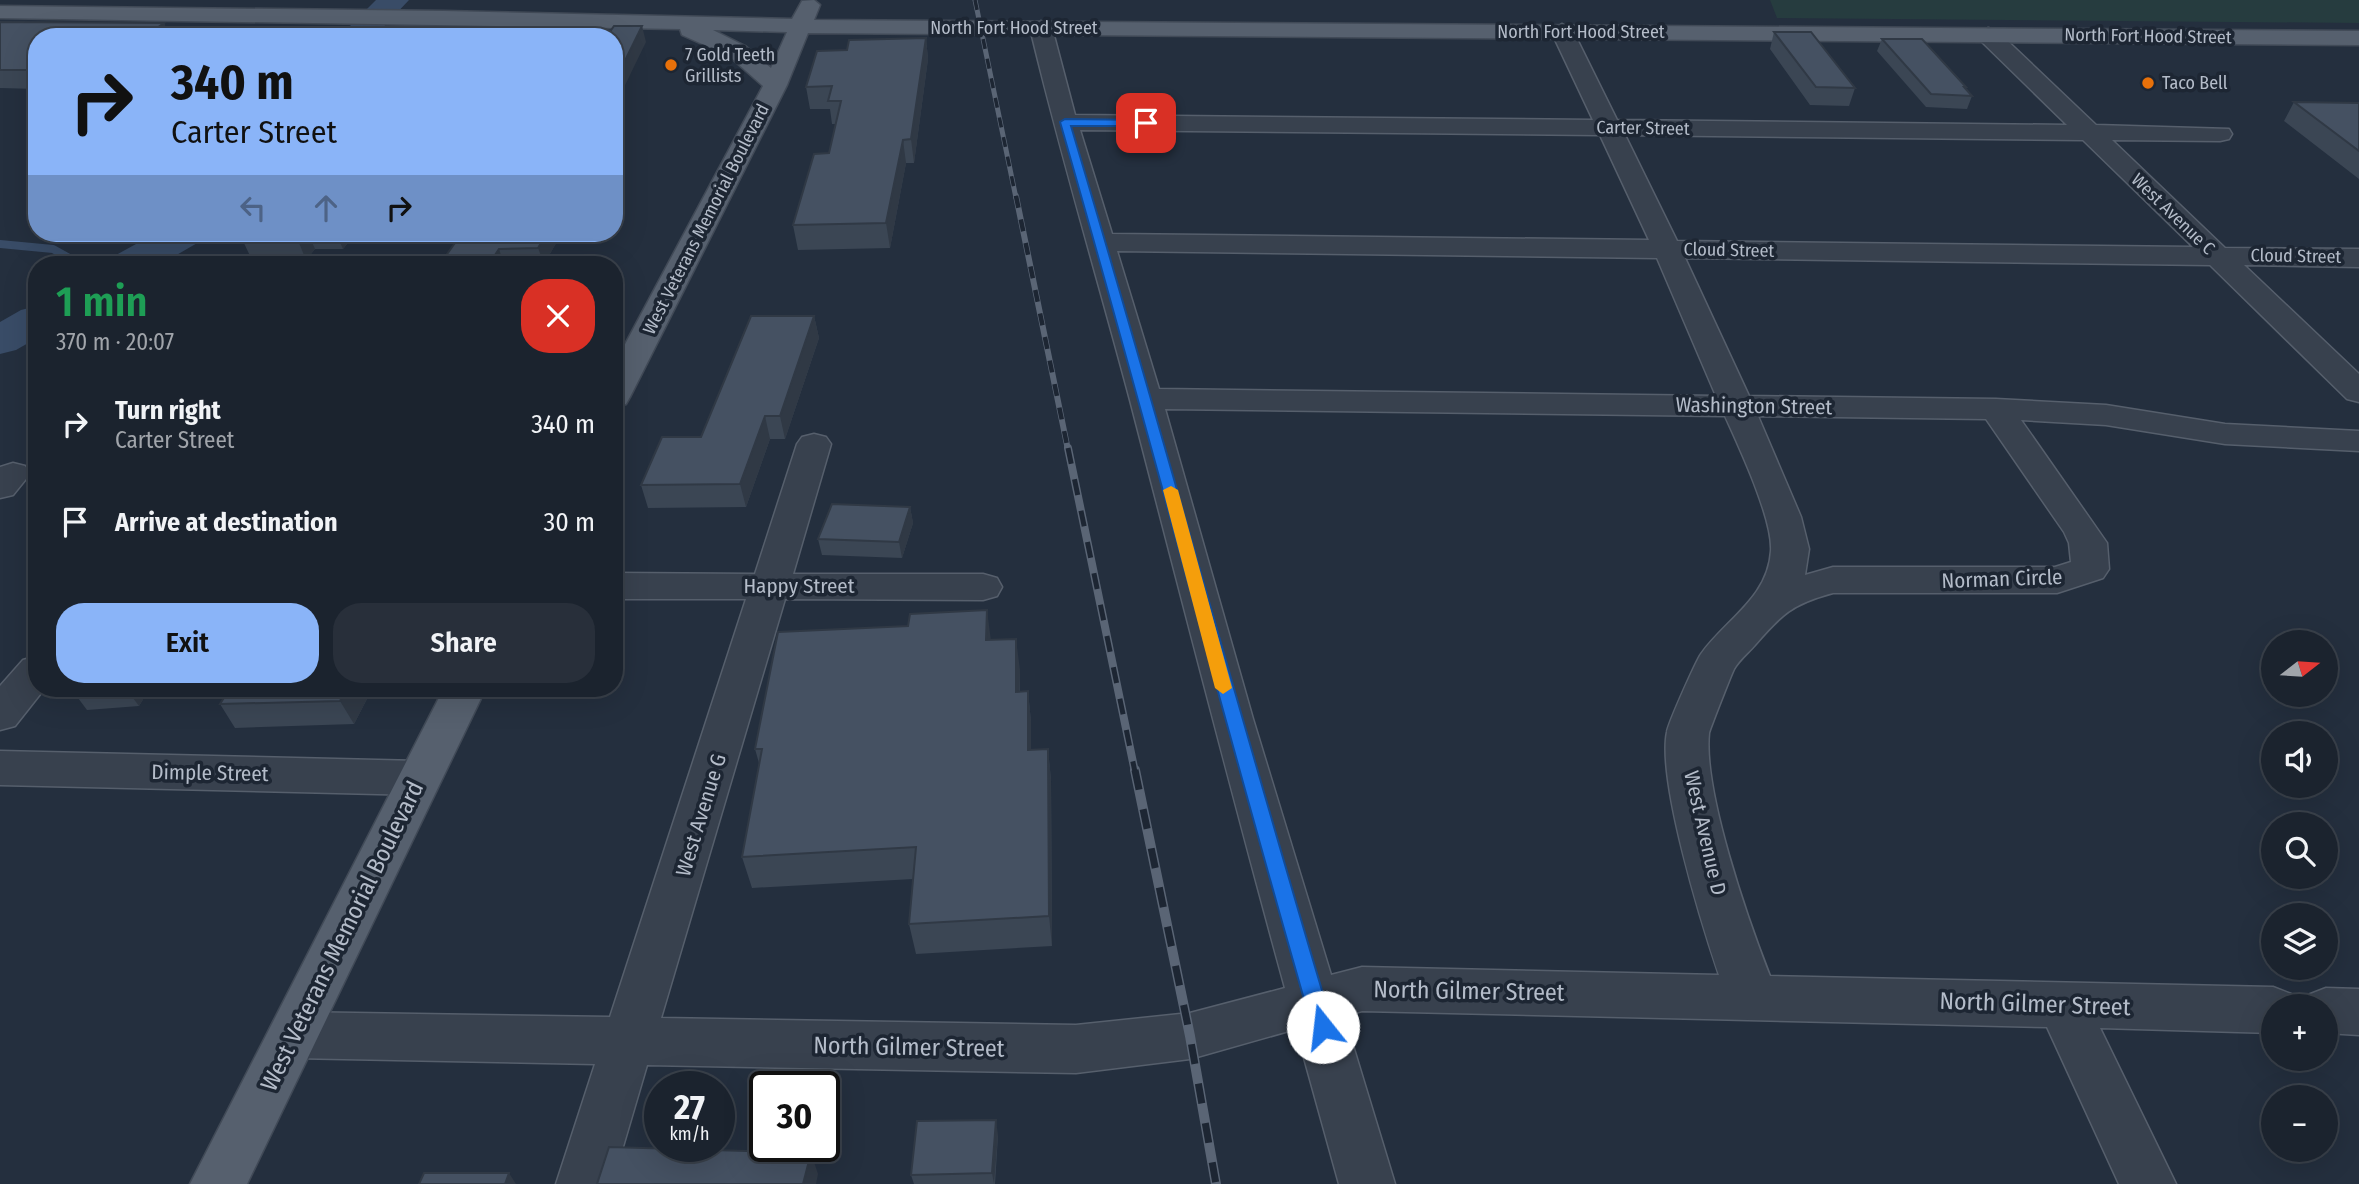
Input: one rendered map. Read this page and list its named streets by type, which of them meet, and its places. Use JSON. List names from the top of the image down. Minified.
{"streets":{"main road":["North Fort Hood Street","West Veterans Memorial Boulevard"],"street":["Carter Street","West Avenue C","Cloud Street","Washington Street","Norman Circle","Happy Street","Dimple Street","West Avenue G","West Avenue D","North Gilmer Street"]},"crossings":[["North Fort Hood Street","West Avenue C"],["North Fort Hood Street","West Veterans Memorial Boulevard"],["North Fort Hood Street","West Avenue D"],["Carter Street","West Avenue C"],["Carter Street","West Avenue D"],["West Avenue C","Cloud Street"],["West Veterans Memorial Boulevard","Dimple Street"],["West Veterans Memorial Boulevard","North Gilmer Street"],["Cloud Street","West Avenue D"],["Washington Street","Norman Circle"],["Washington Street","West Avenue D"],["Norman Circle","West Avenue D"],["Happy Street","West Avenue G"],["West Avenue G","North Gilmer Street"],["West Avenue D","North Gilmer Street"]],"places":["7 Gold Teeth Grillists","Taco Bell"],"north":"right","page":{"turn":["340 m","Carter Street"],"heading":["1 min","370 m · 20:07"],"list":[{"name":"Turn right","note":"Carter Street","value":"340 m"},{"name":"Arrive at destination","value":"30 m"}],"buttons":["Exit","Share"],"map_buttons":["+","−"],"speed":"27 km/h","limit":"30"}}
